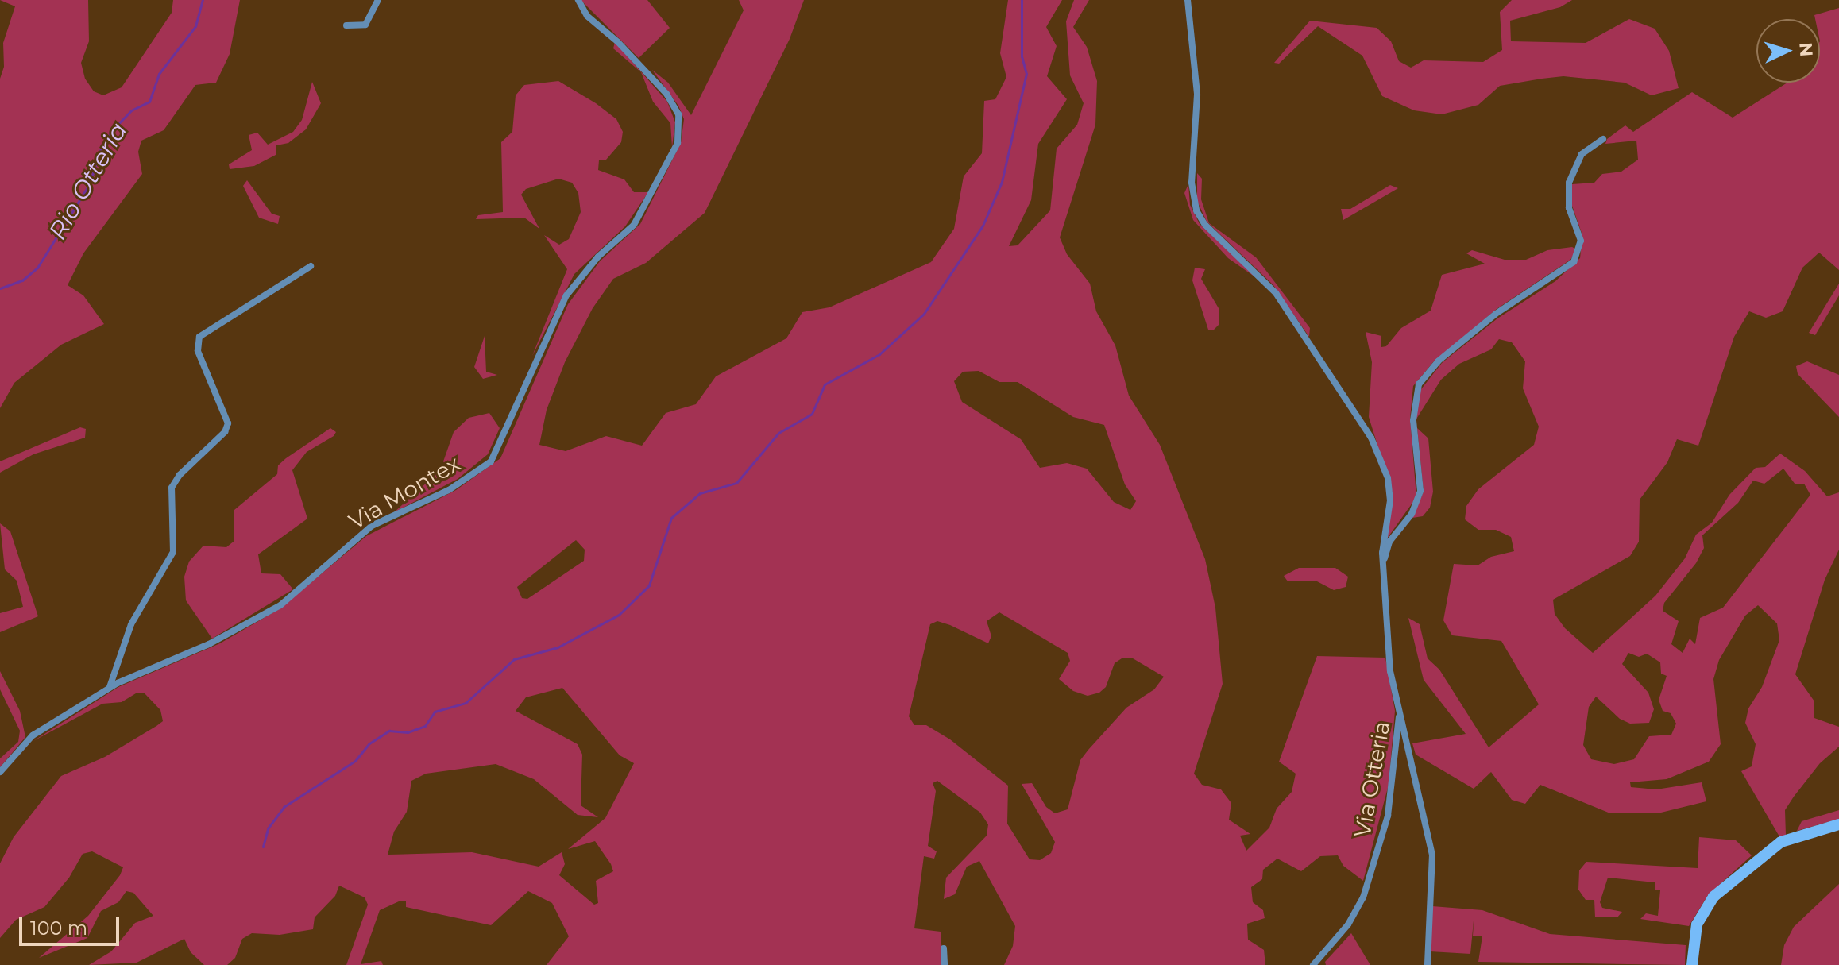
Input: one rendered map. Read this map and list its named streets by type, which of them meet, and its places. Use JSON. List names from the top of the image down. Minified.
{"streets":{"street":["Via Montex","Via Otteria"]},"water":["Rio Otteria"],"scale_bar":"100 m","north":"right"}
